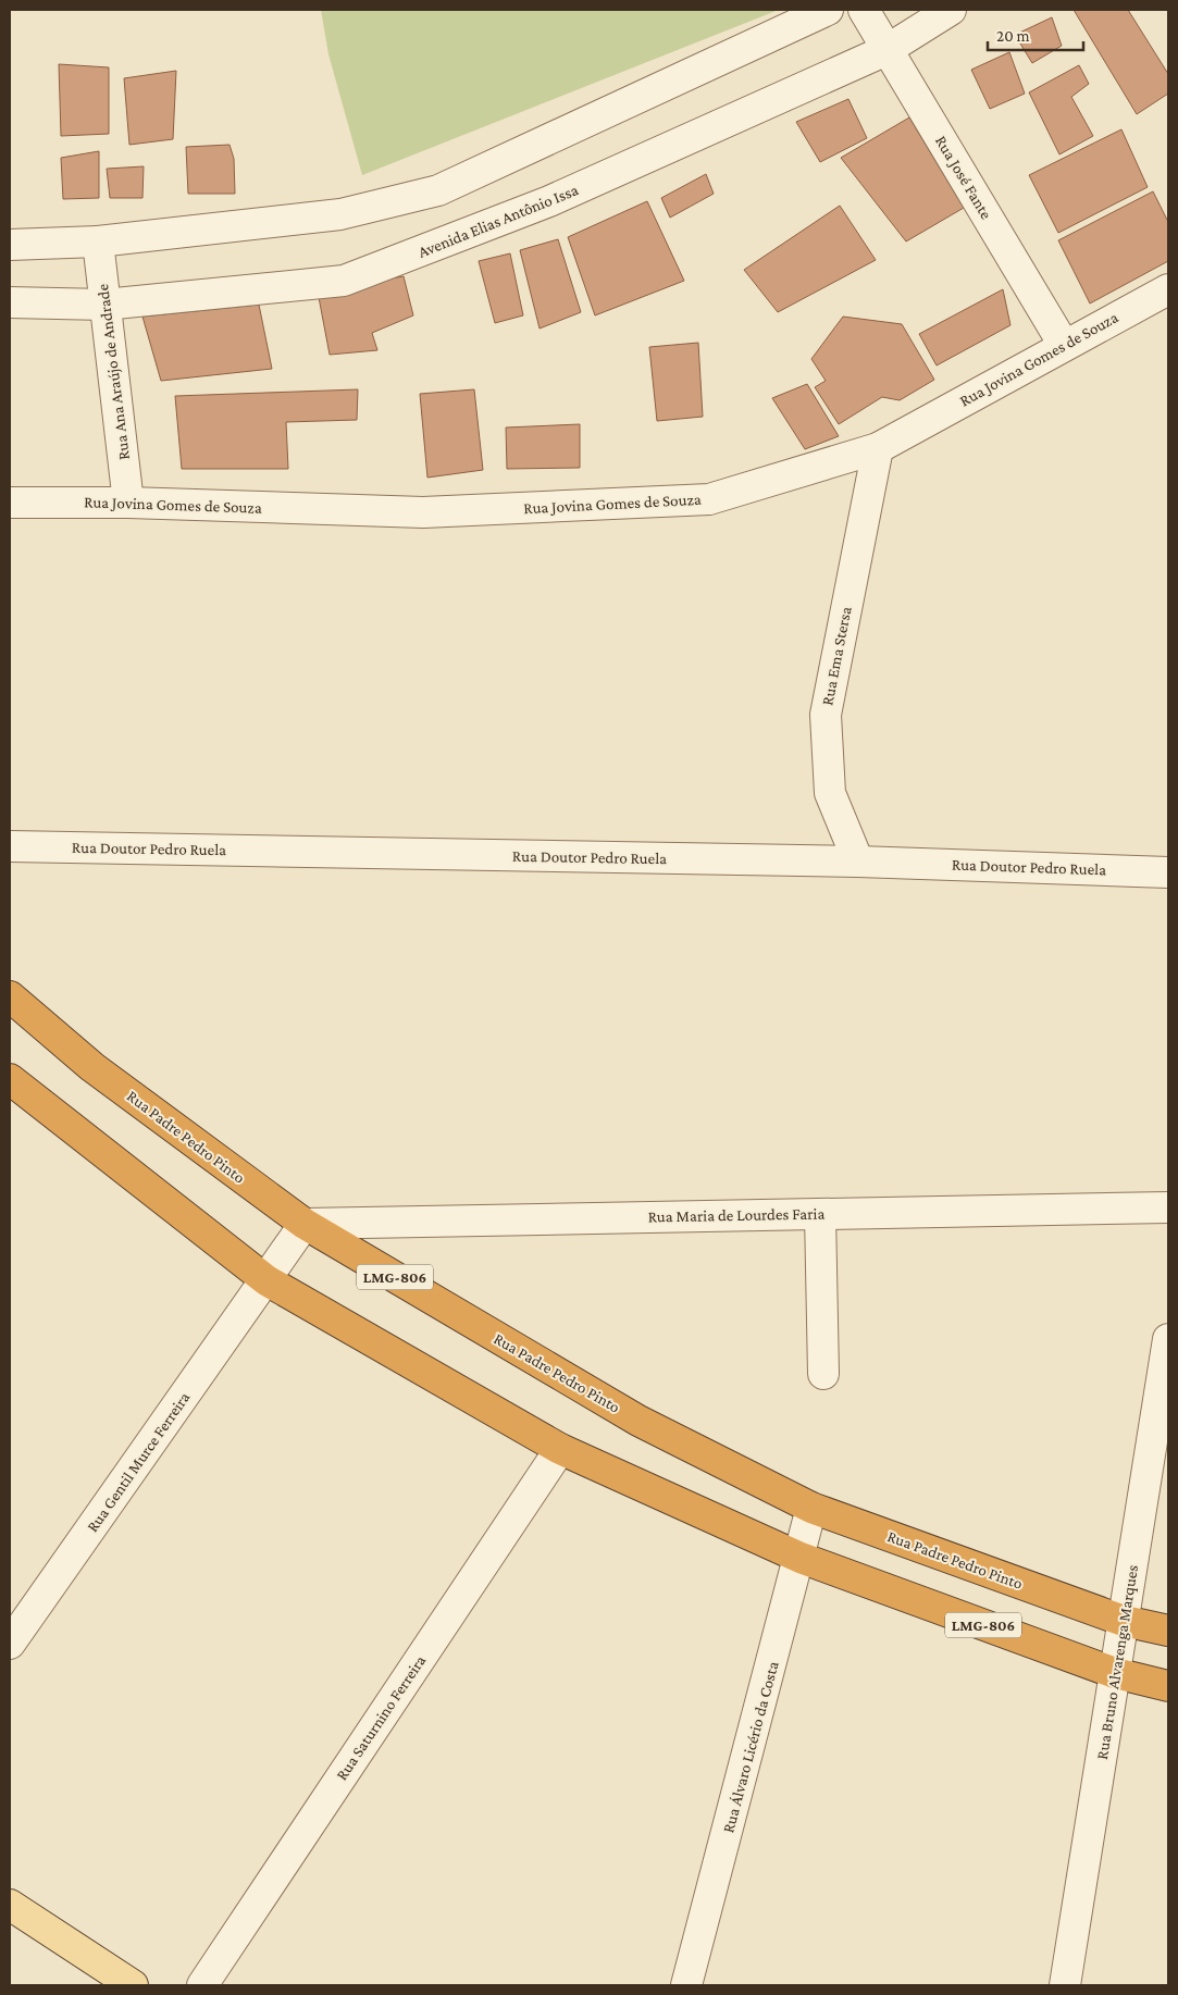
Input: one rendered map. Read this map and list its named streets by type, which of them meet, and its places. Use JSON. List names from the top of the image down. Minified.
{"streets":{"highway":["Rua Padre Pedro Pinto","LMG-806"],"street":["Rua José Fante","Avenida Elias Antônio Issa","Rua Jovina Gomes de Souza","Rua Ana Araújo de Andrade","Rua Ema Stersa","Rua Doutor Pedro Ruela","Rua Maria de Lourdes Faria","Rua Gentil Murce Ferreira","Rua Bruno Alvarenga Marques","Rua Saturnino Ferreira","Rua Álvaro Licério da Costa"]},"crossings":[["Rua José Fante","Avenida Elias Antônio Issa"],["Rua José Fante","Rua Jovina Gomes de Souza"],["Avenida Elias Antônio Issa","Rua Ana Araújo de Andrade"],["Rua Jovina Gomes de Souza","Rua Ana Araújo de Andrade"],["Rua Jovina Gomes de Souza","Rua Ema Stersa"],["Rua Ema Stersa","Rua Doutor Pedro Ruela"],["Rua Padre Pedro Pinto","Rua Maria de Lourdes Faria"],["Rua Padre Pedro Pinto","Rua Gentil Murce Ferreira"],["Rua Padre Pedro Pinto","Rua Bruno Alvarenga Marques"],["Rua Padre Pedro Pinto","Rua Álvaro Licério da Costa"],["Rua Maria de Lourdes Faria","Rua Gentil Murce Ferreira"],["LMG-806","Rua Gentil Murce Ferreira"],["LMG-806","Rua Bruno Alvarenga Marques"],["LMG-806","Rua Saturnino Ferreira"],["LMG-806","Rua Álvaro Licério da Costa"]],"scale_bar":"20 m"}
